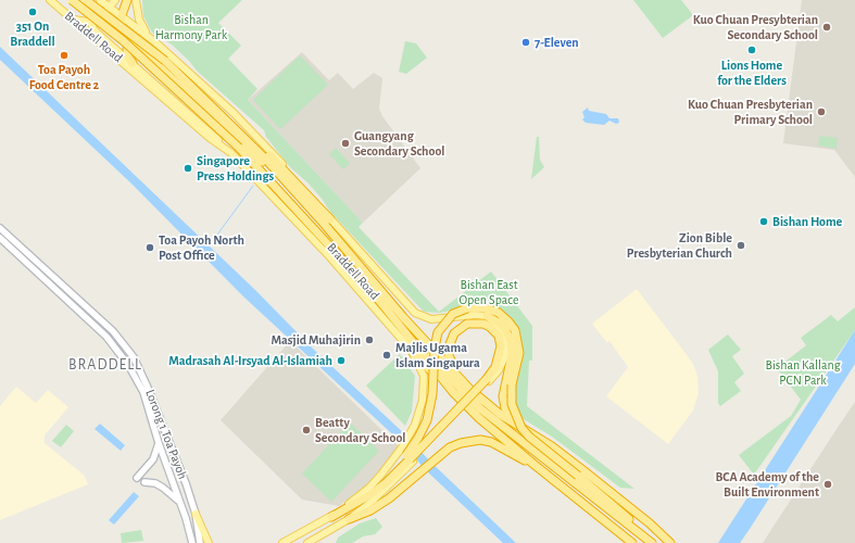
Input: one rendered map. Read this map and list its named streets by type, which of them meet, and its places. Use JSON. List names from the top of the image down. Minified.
{"streets":{"highway":["Braddell Road"],"main road":["Lorong 1 Toa Payoh"]},"districts":["BRADDELL"],"parks":["Bishan Harmony Park","Bishan East Open Space","Bishan Kallang PCN Park"],"places":["351 On Braddell","Kuo Chuan Presybterian Secondary School","7-Eleven","Lions Home for the Elders","Toa Payoh Food Centre 2","Kuo Chuan Presbyterian Primary School","Guangyang Secondary School","Singapore Press Holdings","Bishan Home","Zion Bible Presbyterian Church","Toa Payoh North Post Office","Masjid Muhajirin","Majlis Ugama Islam Singapura","Madrasah Al-Irsyad Al-Islamiah","Beatty Secondary School","BCA Academy of the Built Environment"]}
